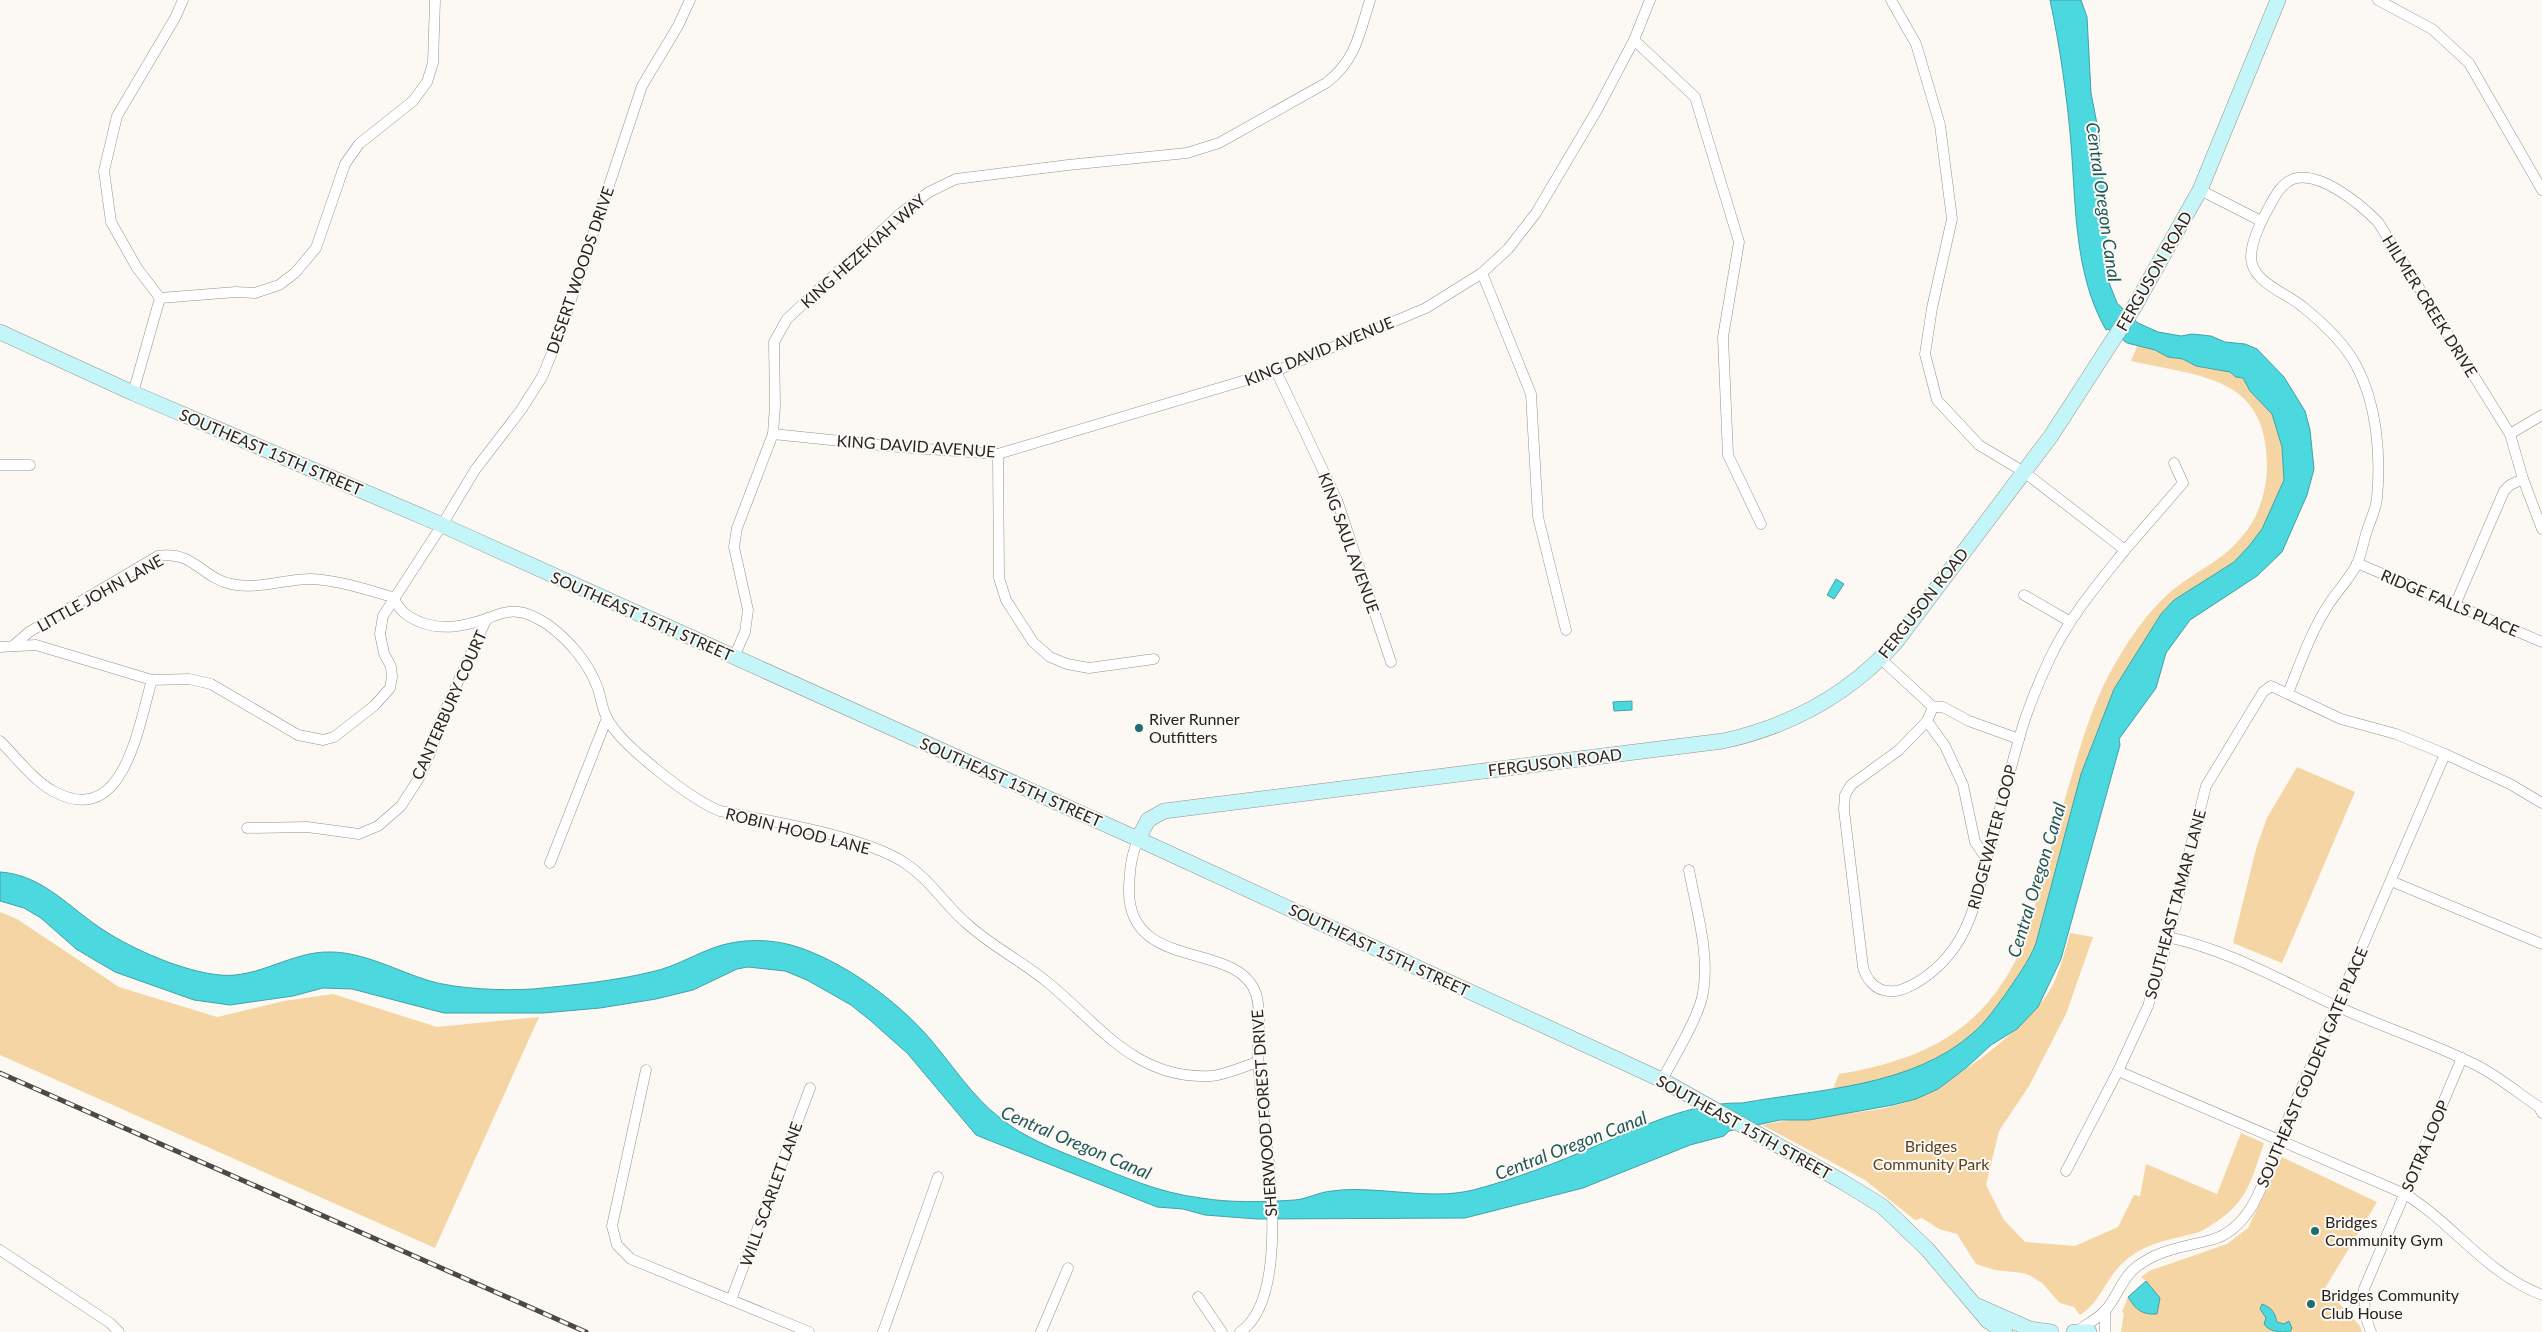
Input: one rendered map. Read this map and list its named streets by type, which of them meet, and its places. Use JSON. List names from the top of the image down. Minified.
{"streets":{"main road":["FERGUSON ROAD","SOUTHEAST 15TH STREET"],"street":["KING HEZEKIAH WAY","DESERT WOODS DRIVE","HILMER CREEK DRIVE","KING DAVID AVENUE","KING SAUL AVENUE","LITTLE JOHN LANE","RIDGE FALLS PLACE","CANTERBURY COURT","ROBIN HOOD LANE","RIDGEWATER LOOP","SOUTHEAST TAMAR LANE","SOUTHEAST GOLDEN GATE PLACE","SHERWOOD FOREST DRIVE","SOTRA LOOP","WILL SCARLET LANE"]},"crossings":[["KING HEZEKIAH WAY","KING DAVID AVENUE"],["KING HEZEKIAH WAY","SOUTHEAST 15TH STREET"],["DESERT WOODS DRIVE","SOUTHEAST 15TH STREET"],["DESERT WOODS DRIVE","LITTLE JOHN LANE"],["DESERT WOODS DRIVE","ROBIN HOOD LANE"],["FERGUSON ROAD","SOUTHEAST 15TH STREET"],["FERGUSON ROAD","SHERWOOD FOREST DRIVE"],["HILMER CREEK DRIVE","RIDGE FALLS PLACE"],["HILMER CREEK DRIVE","SOUTHEAST TAMAR LANE"],["KING DAVID AVENUE","KING SAUL AVENUE"],["SOUTHEAST 15TH STREET","SHERWOOD FOREST DRIVE"],["LITTLE JOHN LANE","ROBIN HOOD LANE"],["CANTERBURY COURT","ROBIN HOOD LANE"],["ROBIN HOOD LANE","SHERWOOD FOREST DRIVE"]],"water":["Central Oregon Canal"],"parks":["Bridges Community Park"],"places":["River Runner Outfitters","Bridges Community Gym","Bridges Community Club House"]}
